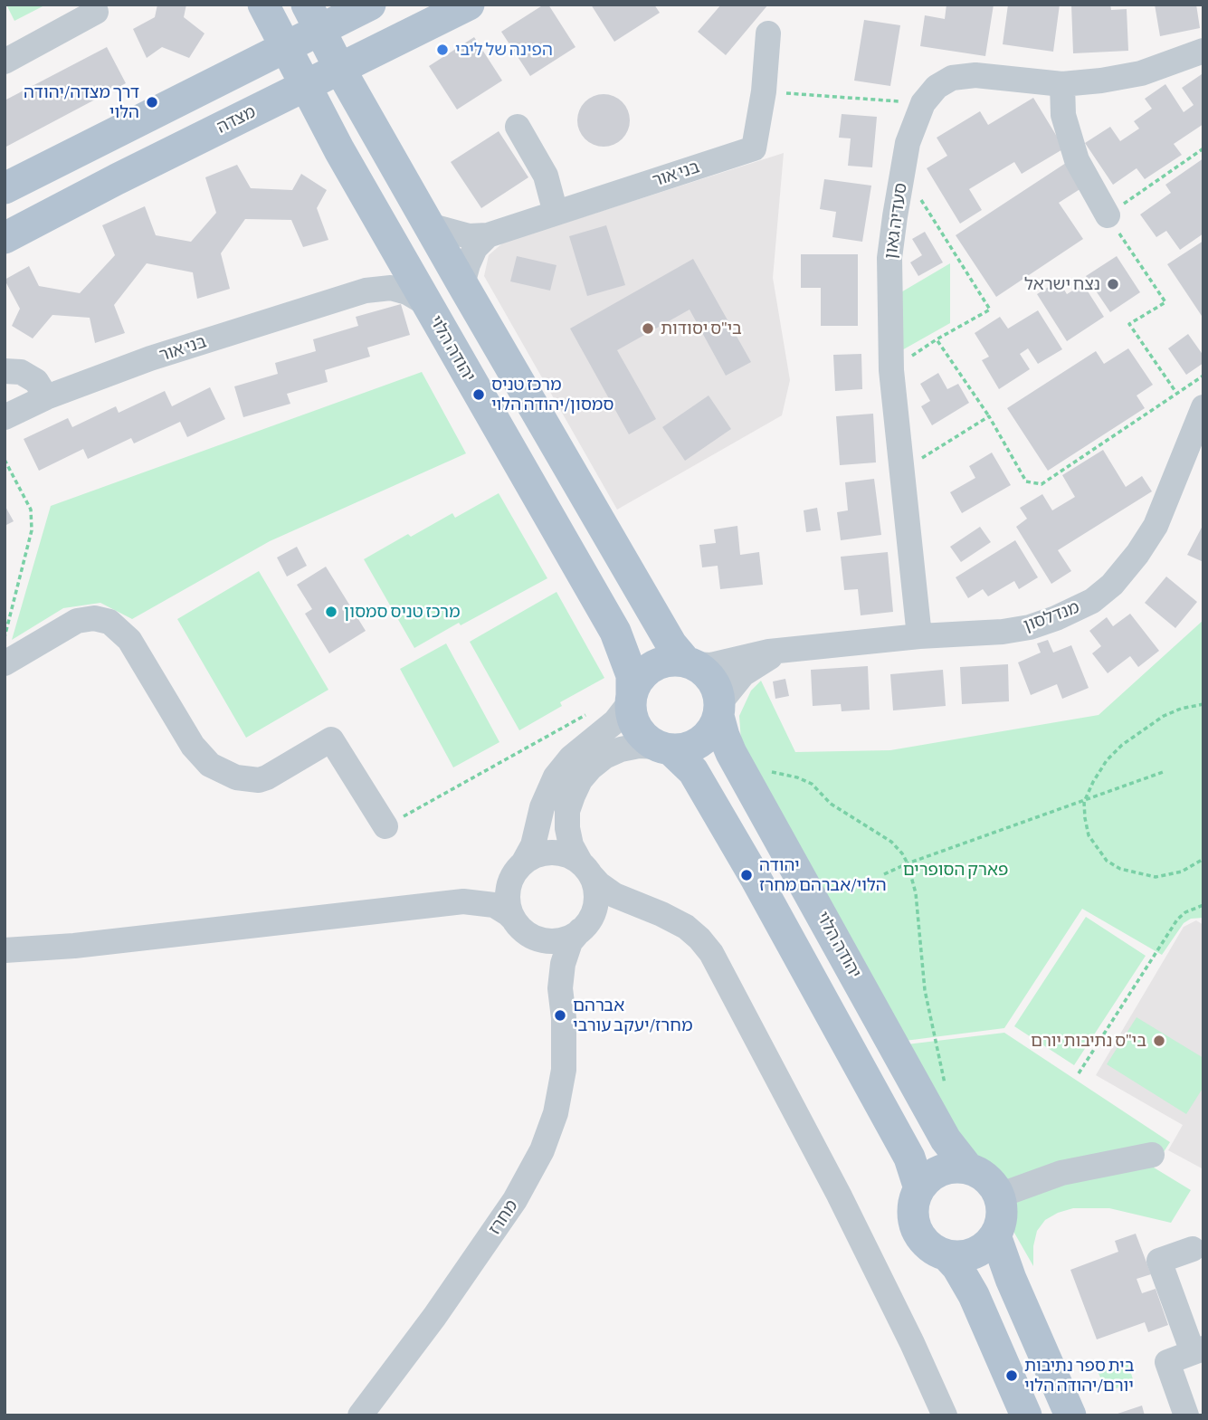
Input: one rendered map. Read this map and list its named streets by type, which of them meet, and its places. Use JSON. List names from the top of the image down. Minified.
{"streets":{"main road":["מצדה","יהודה הלוי"],"street":["בני אור","סעדיה גאון","מנדלסון","מחרז"]},"crossings":[["מצדה","יהודה הלוי"],["בני אור","יהודה הלוי"],["סעדיה גאון","מנדלסון"],["יהודה הלוי","מנדלסון"]],"parks":["פארק הסופרים"],"places":["הפינה של ליבי","דרך מצדה/יהודה הלוי","נצח ישראל","בי\"ס יסודות","מרכז טניס סמסון/יהודה הלוי","מרכז טניס סמסון","יהודה הלוי/אברהם מחרז","אברהם מחרז/יעקב עורבי","בי\"ס נתיבות יורם","בית ספר נתיבות יורם/יהודה הלוי"]}
